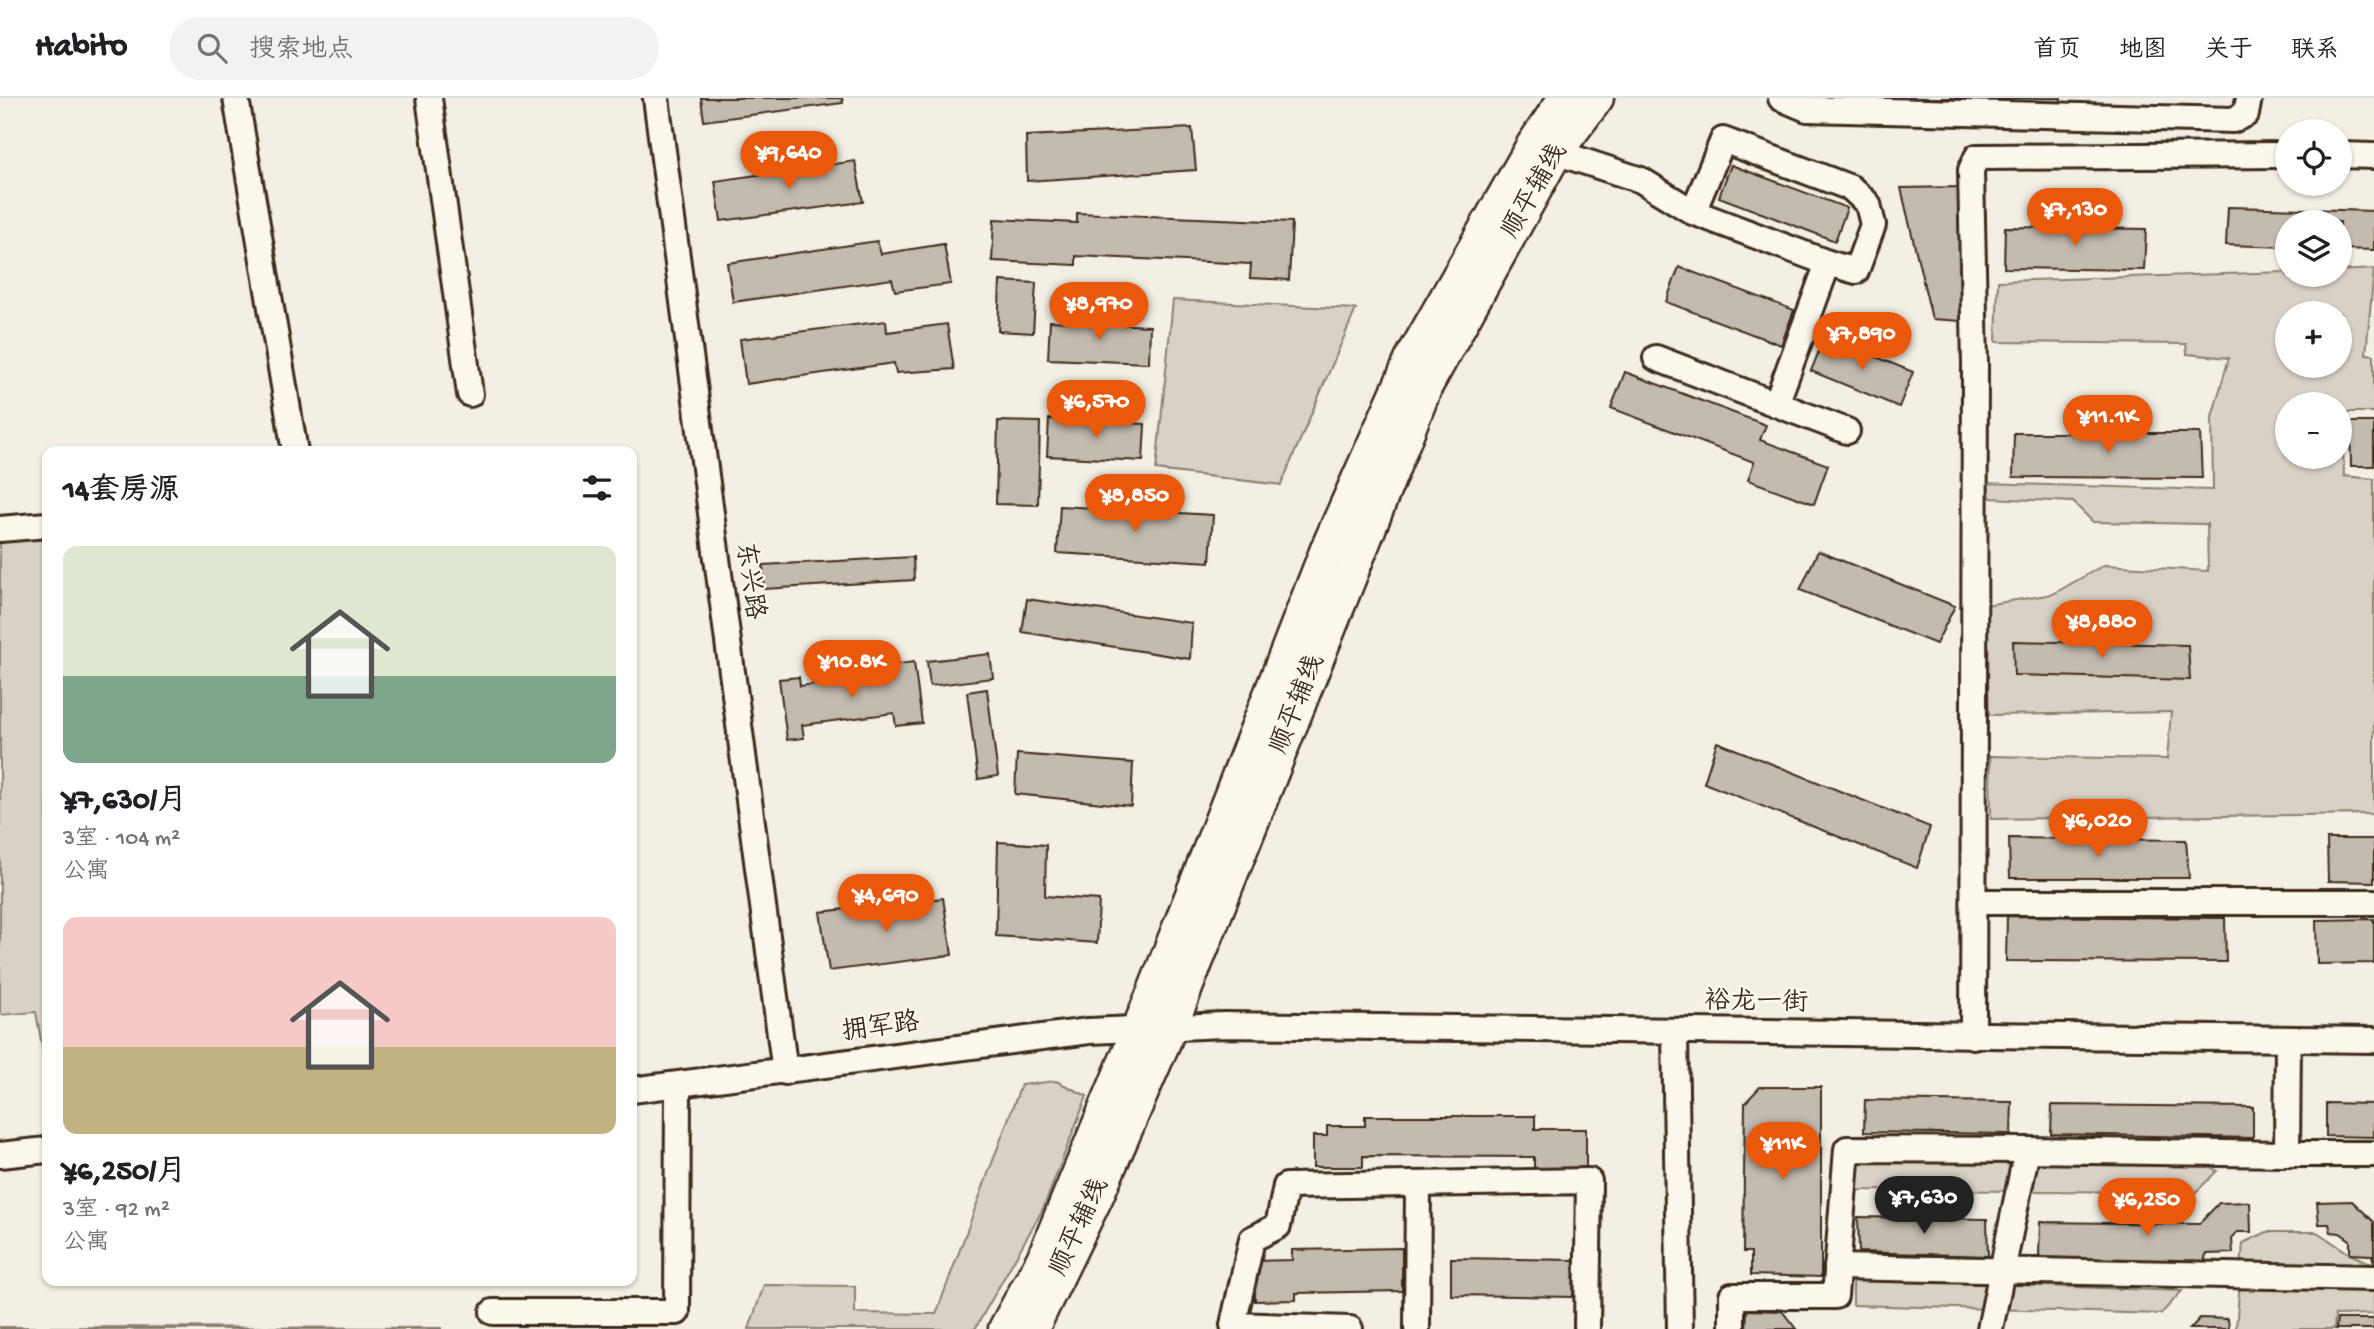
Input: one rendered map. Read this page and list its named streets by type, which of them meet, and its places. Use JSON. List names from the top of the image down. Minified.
{"streets":{"main road":["顺平辅线"],"street":["东兴路","裕龙一街","拥军路"]},"crossings":[["顺平辅线","裕龙一街"],["顺平辅线","拥军路"],["东兴路","拥军路"],["裕龙一街","拥军路"]],"page":{"header":"Habito","search":"搜索地点","nav":["首页","地图","关于","联系"],"map_buttons":["+","−"],"price":["¥9,640","¥7,130","¥8,970","¥7,890","¥6,570","¥11.1K","¥8,850","¥8,880","¥10.8K","¥6,020","¥4,690","¥11K","¥7,630","¥6,250"],"heading":"14套房源","list":[{"name":"¥7,630/月","note":"3室 · 104 m² · 公寓"},{"name":"¥6,250/月","note":"3室 · 92 m² · 公寓"}]}}
